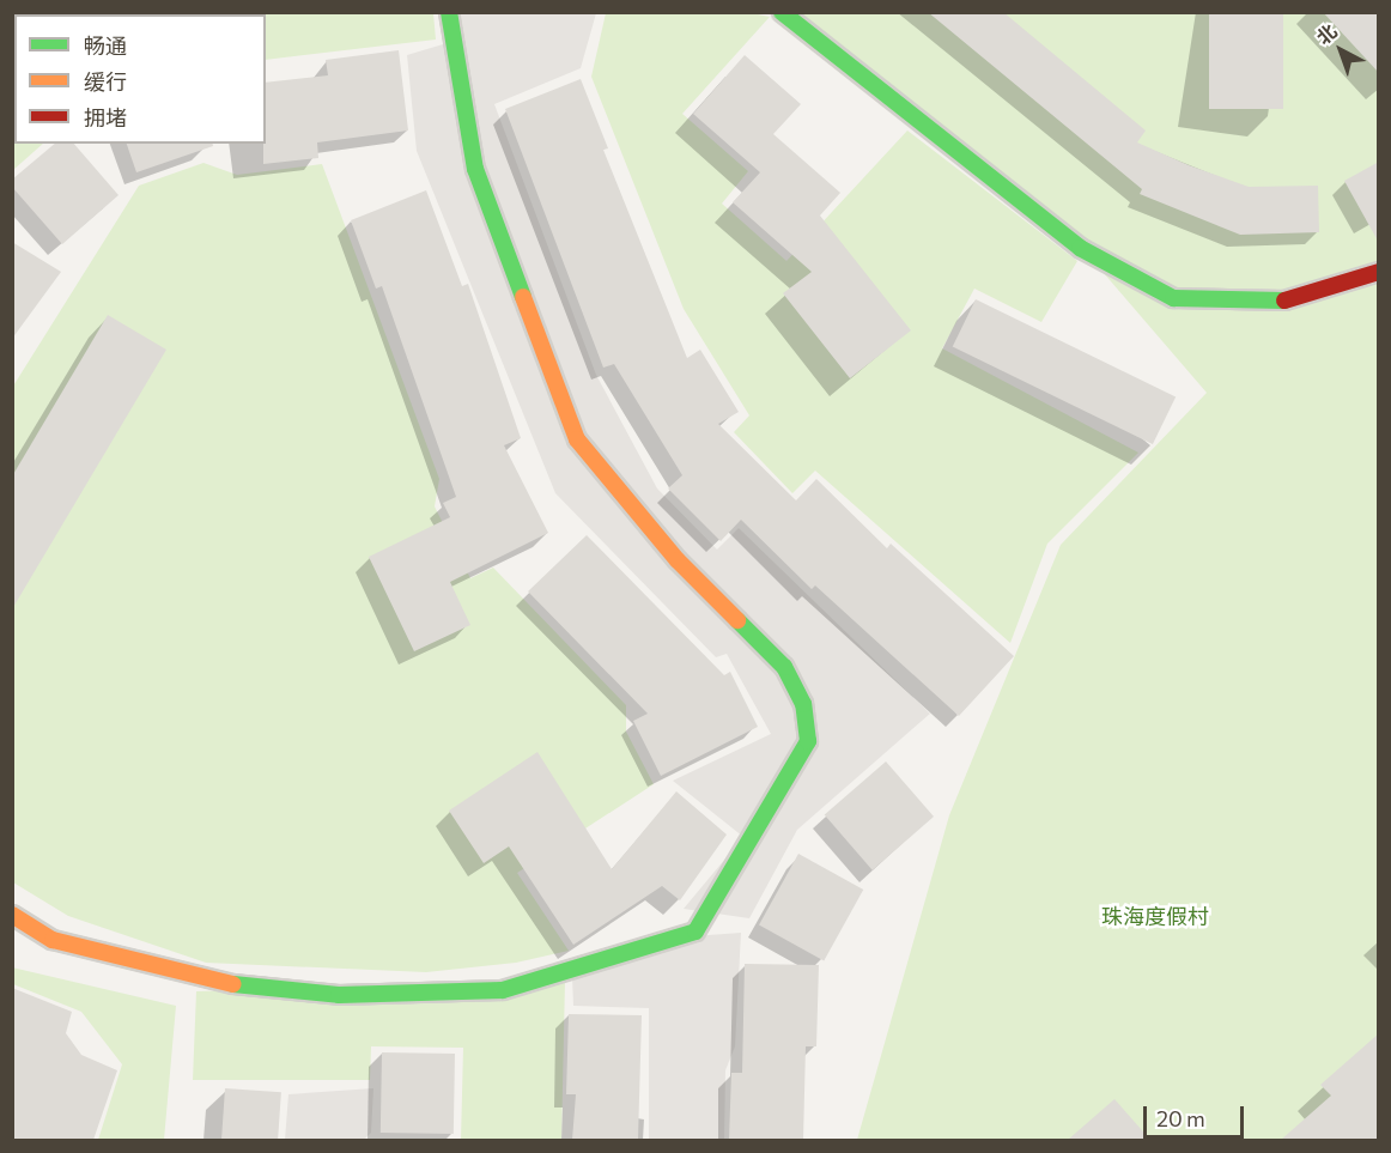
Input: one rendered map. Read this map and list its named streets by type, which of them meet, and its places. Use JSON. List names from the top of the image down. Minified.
{"parks":["珠海度假村"],"legend":["畅通","缓行","拥堵"],"scale_bar":"20 m","north":"top left"}
